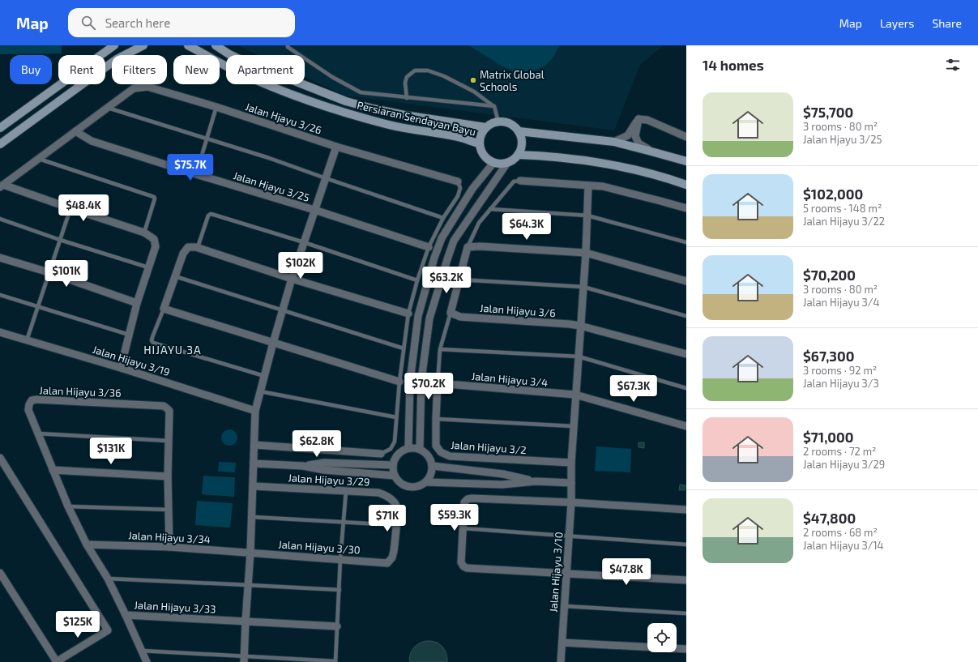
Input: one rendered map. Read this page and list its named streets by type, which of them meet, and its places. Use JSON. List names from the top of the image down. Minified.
{"streets":{"street":["Jalan Hjayu 3/26","Persiaran Sendayan Bayu","Jalan Hjayu 3/25","Jalan Hijayu 3/6","Jalan Hijayu 3/19","Jalan Hijayu 3/4","Jalan Hijayu 3/36","Jalan Hijayu 3/2","Jalan Hijayu 3/29","Jalan Hijayu 3/34","Jalan Hijayu 3/30","Jalan Hijayu 3/10","Jalan Hijayu 3/33"]},"crossings":[["Jalan Hjayu 3/26","Jalan Hjayu 3/25"],["Jalan Hijayu 3/6","Jalan Hijayu 3/10"],["Jalan Hijayu 3/4","Jalan Hijayu 3/10"],["Jalan Hijayu 3/36","Jalan Hijayu 3/33"],["Jalan Hijayu 3/2","Jalan Hijayu 3/10"],["Jalan Hijayu 3/29","Jalan Hijayu 3/30"],["Jalan Hijayu 3/34","Jalan Hijayu 3/30"],["Jalan Hijayu 3/34","Jalan Hijayu 3/33"]],"districts":["HIJAYU 3A"],"places":["Matrix Global Schools"],"page":{"header":"Map","search":"Search here","nav":["Map","Layers","Share"],"heading":"14 homes","chip":["Buy","Rent","Filters","New","Apartment"],"list":[{"name":"$75,700","note":"3 rooms · 80 m² · Jalan Hjayu 3/25"},{"name":"$102,000","note":"5 rooms · 148 m² · Jalan Hijayu 3/22"},{"name":"$70,200","note":"3 rooms · 80 m² · Jalan Hijayu 3/4"},{"name":"$67,300","note":"3 rooms · 92 m² · Jalan Hijayu 3/3"},{"name":"$71,000","note":"2 rooms · 72 m² · Jalan Hijayu 3/29"},{"name":"$47,800","note":"2 rooms · 68 m² · Jalan Hijayu 3/14"}],"price":["$75.7K","$48.4K","$64.3K","$102K","$101K","$63.2K","$70.2K","$67.3K","$62.8K","$131K","$59.3K","$71K","$47.8K","$125K"]}}
